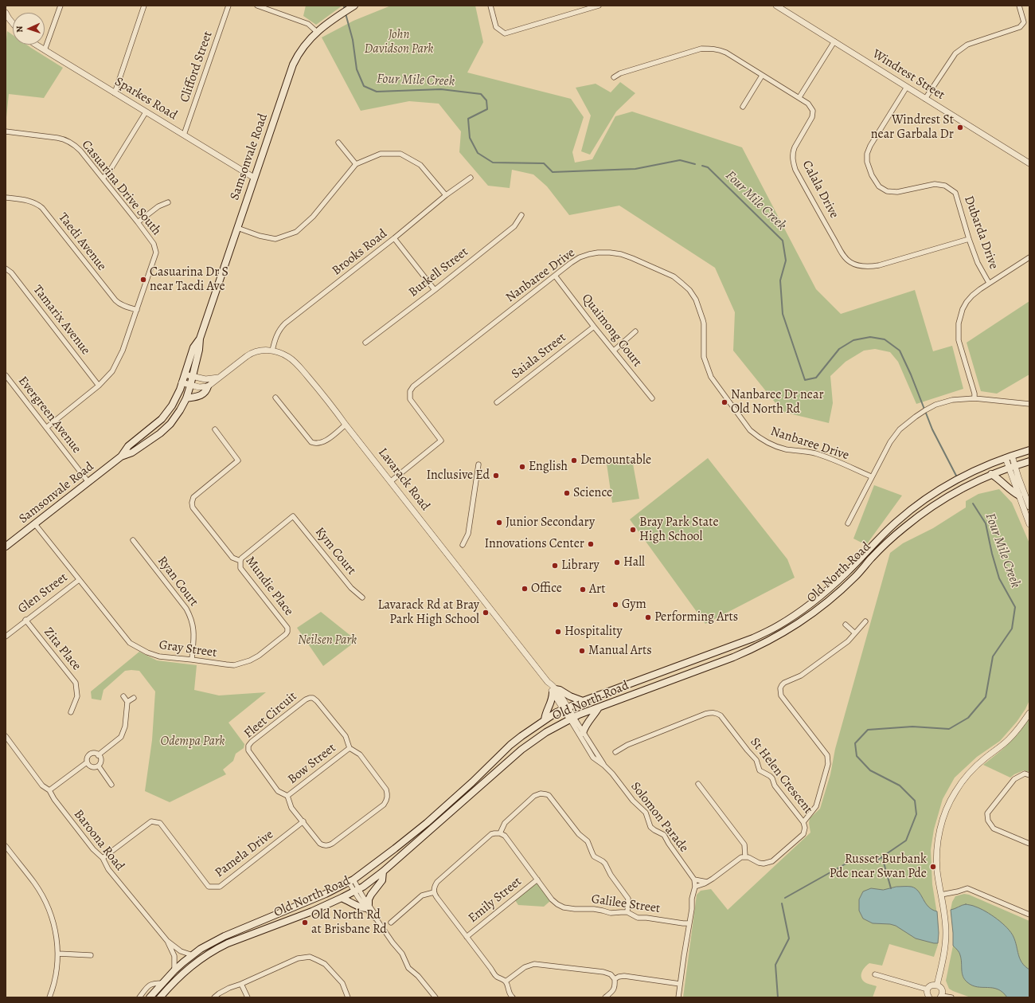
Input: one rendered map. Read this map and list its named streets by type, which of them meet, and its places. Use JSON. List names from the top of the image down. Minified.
{"streets":{"main road":["Samsonvale Road","Old North Road"],"street":["Clifford Street","Windrest Street","Sparkes Road","Casuarina Drive South","Calala Drive","Dubarda Drive","Taedi Avenue","Brooks Road","Burkell Street","Nanbaree Drive","Tamarix Avenue","Quaimong Court","Saiala Street","Evergreen Avenue","Lavarack Road","Kym Court","Ryan Court","Mundie Place","Glen Street","Zita Place","Gray Street","Fleet Circuit","Bow Street","St Helen Crescent","Solomon Parade","Baroona Road","Pamela Drive","Emily Street","Galilee Street"]},"crossings":[["Clifford Street","Sparkes Road"],["Windrest Street","Dubarda Drive"],["Sparkes Road","Samsonvale Road"],["Samsonvale Road","Evergreen Avenue"],["Samsonvale Road","Gray Street"],["Casuarina Drive South","Taedi Avenue"],["Casuarina Drive South","Tamarix Avenue"],["Casuarina Drive South","Evergreen Avenue"],["Calala Drive","Dubarda Drive"],["Brooks Road","Lavarack Road"],["Nanbaree Drive","Quaimong Court"],["Nanbaree Drive","Lavarack Road"],["Quaimong Court","Saiala Street"],["Lavarack Road","Old North Road"],["Lavarack Road","Solomon Parade"],["Kym Court","Mundie Place"],["Old North Road","Solomon Parade"],["Old North Road","Baroona Road"],["Ryan Court","Gray Street"],["Mundie Place","Gray Street"],["Glen Street","Zita Place"],["Glen Street","Gray Street"],["Fleet Circuit","Bow Street"],["Baroona Road","Pamela Drive"],["Emily Street","Galilee Street"]],"water":["Four Mile Creek"],"parks":["John Davidson Park","Neilsen Park","Odempa Park"],"places":["Windrest St near Garbala Dr","Casuarina Dr S near Taedi Ave","Nanbaree Dr near Old North Rd","Demountable","English","Inclusive Ed","Science","Junior Secondary","Bray Park State High School","Innovations Center","Hall","Library","Office","Art","Gym","Lavarack Rd at Bray Park High School","Performing Arts","Hospitality","Manual Arts","Russet Burbank Pde near Swan Pde","Old North Rd at Brisbane Rd"],"north":"left"}
